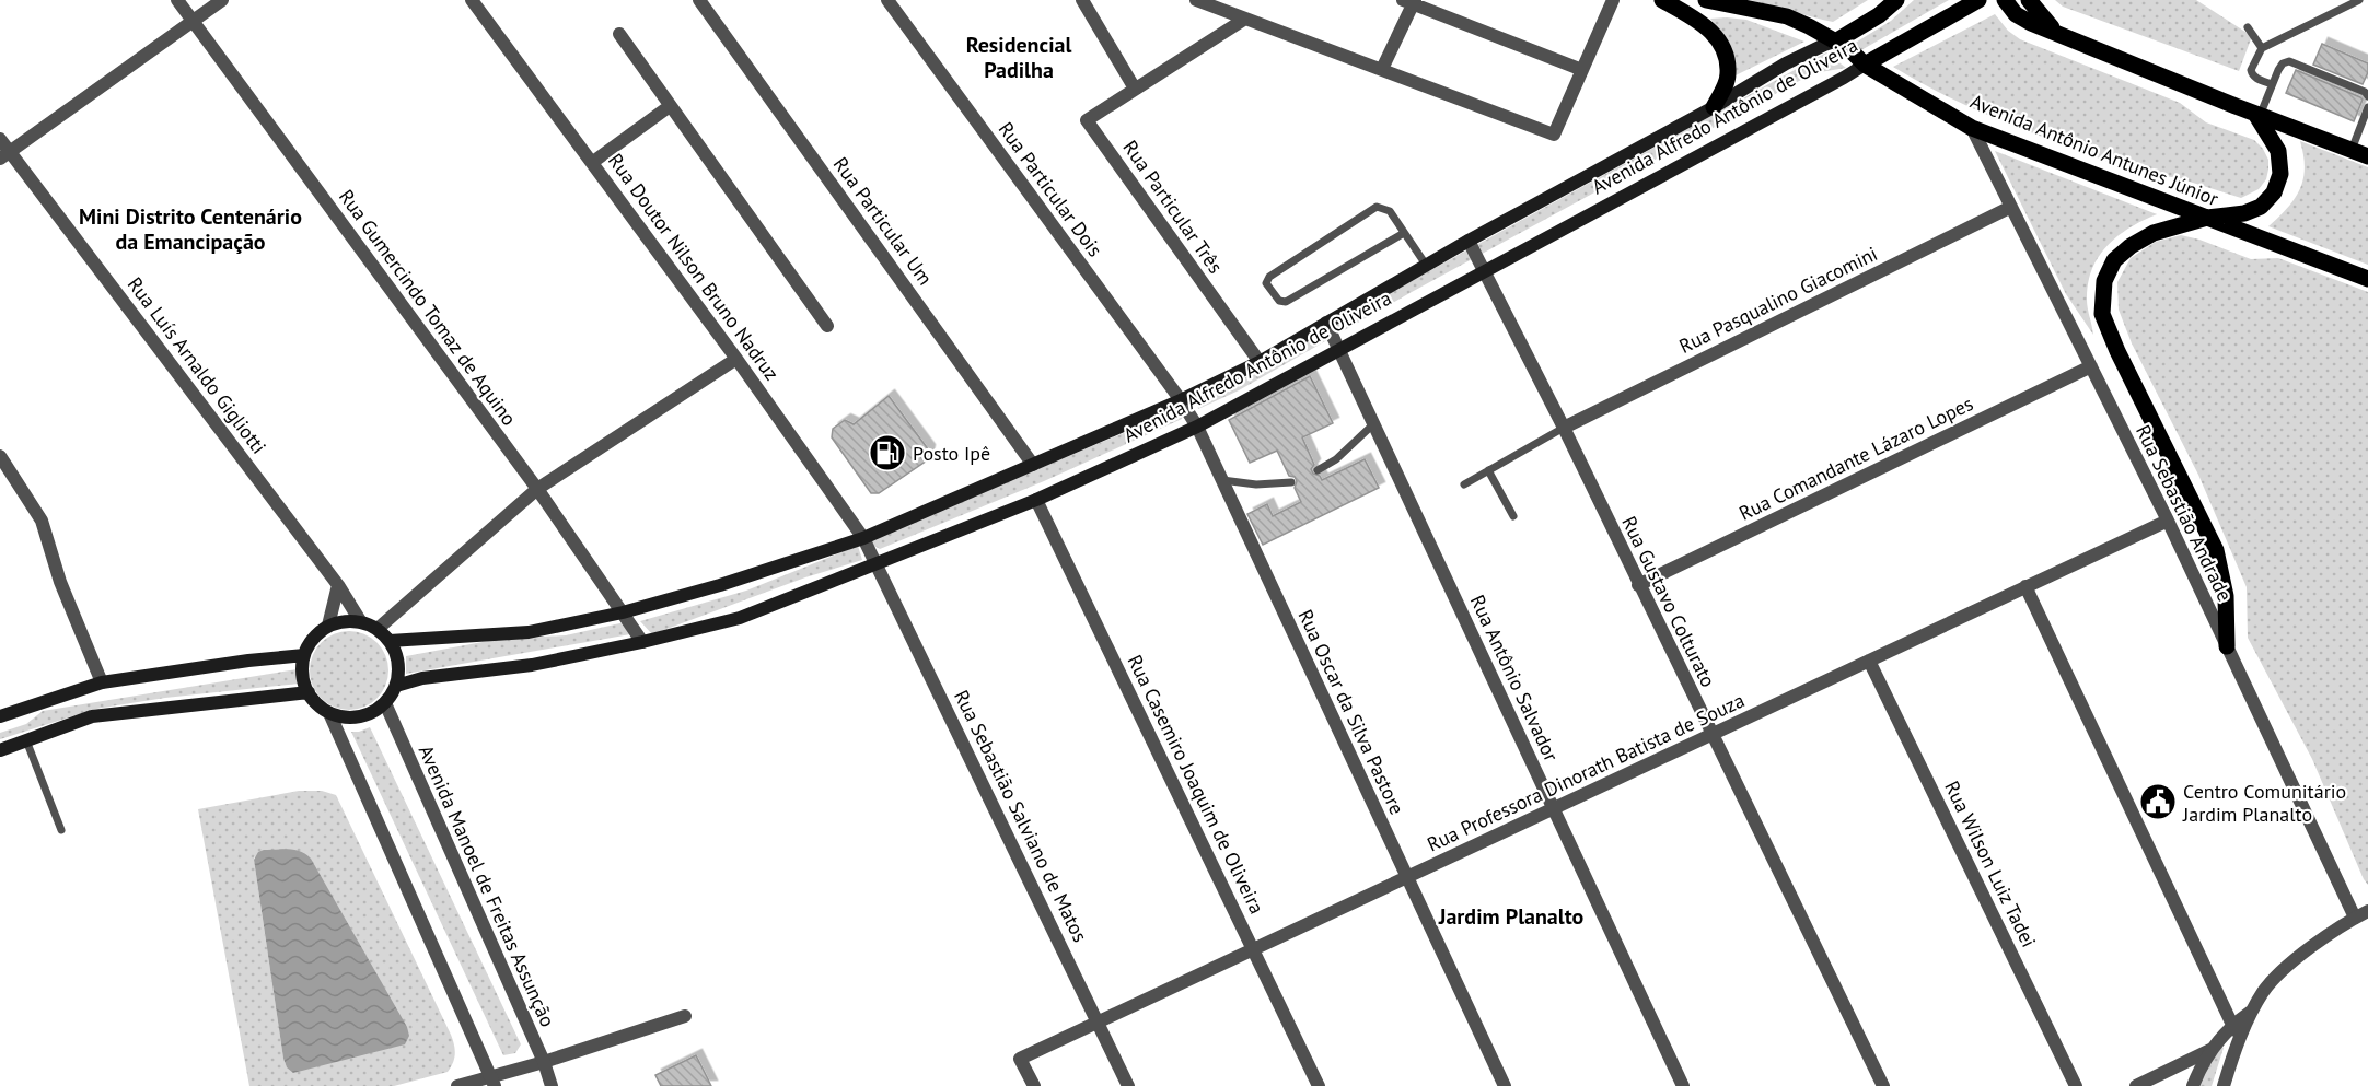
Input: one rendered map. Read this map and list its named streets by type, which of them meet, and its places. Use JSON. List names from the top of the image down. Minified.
{"streets":{"main road":["Avenida Alfredo Antônio de Oliveira","Avenida Antônio Antunes Júnior"],"street":["Rua Particular Dois","Rua Particular Três","Rua Particular Um","Rua Doutor Nilson Bruno Nadruz","Rua Pasqualino Giacomini","Rua Gumercindo Tomaz de Aquino","Rua Luís Arnaldo Gigliotti","Rua Comandante Lázaro Lopes","Rua Sebastião Andrade","Rua Gustavo Colturato","Rua Antônio Salvador","Rua Oscar da Silva Pastore","Rua Professora Dinorath Batista de Souza","Rua Casemiro Joaquim de Oliveira","Rua Sebastião Salviano de Matos","Rua Wilson Luiz Tadei","Avenida Manoel de Freitas Assunção"]},"crossings":[["Avenida Alfredo Antônio de Oliveira","Avenida Antônio Antunes Júnior"],["Avenida Alfredo Antônio de Oliveira","Rua Particular Dois"],["Avenida Alfredo Antônio de Oliveira","Rua Particular Três"],["Avenida Alfredo Antônio de Oliveira","Rua Particular Um"],["Avenida Alfredo Antônio de Oliveira","Rua Doutor Nilson Bruno Nadruz"],["Avenida Alfredo Antônio de Oliveira","Rua Gumercindo Tomaz de Aquino"],["Avenida Alfredo Antônio de Oliveira","Rua Luís Arnaldo Gigliotti"],["Avenida Alfredo Antônio de Oliveira","Rua Gustavo Colturato"],["Avenida Alfredo Antônio de Oliveira","Rua Antônio Salvador"],["Avenida Alfredo Antônio de Oliveira","Rua Oscar da Silva Pastore"],["Avenida Alfredo Antônio de Oliveira","Rua Casemiro Joaquim de Oliveira"],["Avenida Alfredo Antônio de Oliveira","Rua Sebastião Salviano de Matos"],["Avenida Alfredo Antônio de Oliveira","Avenida Manoel de Freitas Assunção"],["Avenida Antônio Antunes Júnior","Rua Sebastião Andrade"],["Rua Particular Dois","Rua Oscar da Silva Pastore"],["Rua Doutor Nilson Bruno Nadruz","Rua Sebastião Salviano de Matos"],["Rua Pasqualino Giacomini","Rua Sebastião Andrade"],["Rua Pasqualino Giacomini","Rua Gustavo Colturato"],["Rua Luís Arnaldo Gigliotti","Avenida Manoel de Freitas Assunção"],["Rua Comandante Lázaro Lopes","Rua Sebastião Andrade"],["Rua Comandante Lázaro Lopes","Rua Gustavo Colturato"],["Rua Sebastião Andrade","Rua Professora Dinorath Batista de Souza"],["Rua Gustavo Colturato","Rua Professora Dinorath Batista de Souza"],["Rua Antônio Salvador","Rua Professora Dinorath Batista de Souza"],["Rua Oscar da Silva Pastore","Rua Professora Dinorath Batista de Souza"],["Rua Professora Dinorath Batista de Souza","Rua Casemiro Joaquim de Oliveira"],["Rua Professora Dinorath Batista de Souza","Rua Sebastião Salviano de Matos"],["Rua Professora Dinorath Batista de Souza","Rua Wilson Luiz Tadei"]],"districts":["Residencial Padilha","Mini Distrito Centenário da Emancipação","Jardim Planalto"],"places":{"fuel station":["Posto Ipê"],"public building":["Centro Comunitário Jardim Planalto"]}}
